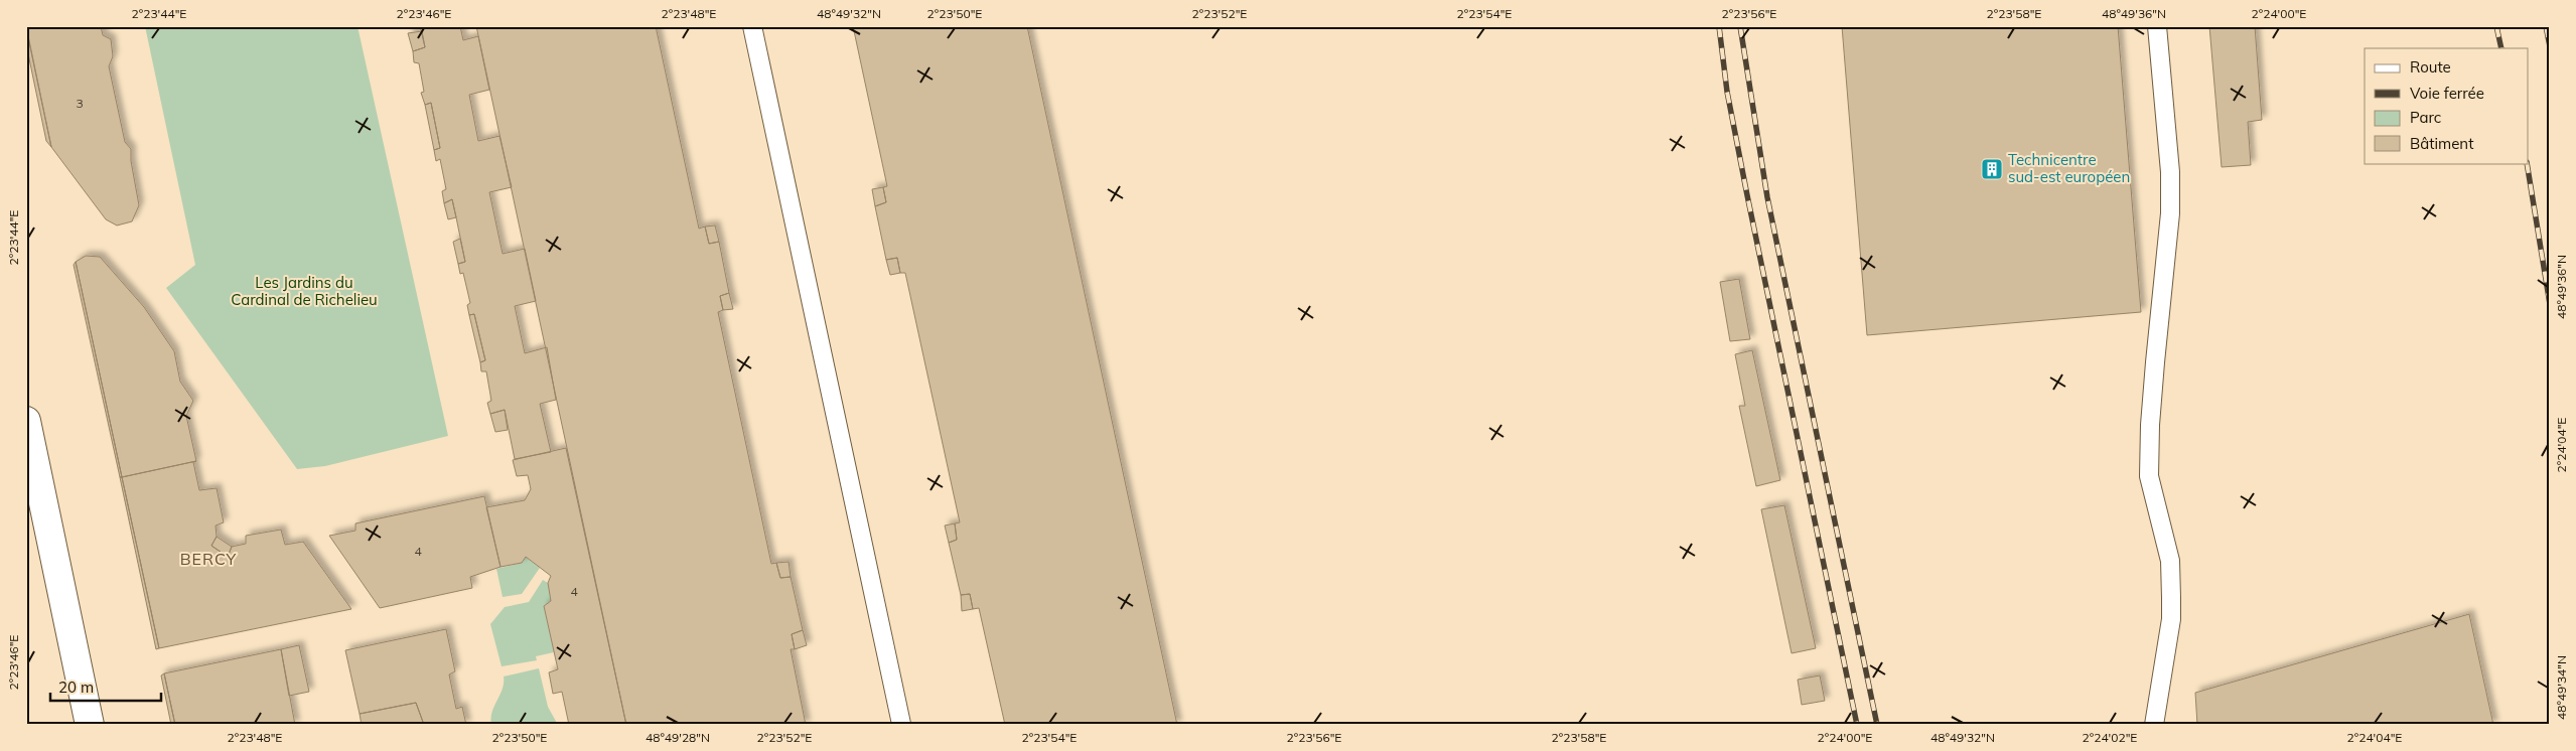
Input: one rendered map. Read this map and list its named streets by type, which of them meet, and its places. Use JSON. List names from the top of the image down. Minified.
{"districts":["BERCY"],"parks":["Les Jardins du Cardinal de Richelieu"],"places":{"building":["Technicentre sud-est européen"]},"house_numbers":["3","4","4"],"legend":["Route","Voie ferrée","Parc","Bâtiment"],"scale_bar":"20 m","coordinates":["2°23'44\"E","2°23'46\"E","2°23'48\"E","48°49'32\"N","2°23'50\"E","2°23'52\"E","2°23'54\"E","2°23'56\"E","2°23'58\"E","48°49'36\"N","2°24'00\"E","2°24'04\"E","48°49'34\"N","48°49'28\"N","2°24'02\"E"]}
